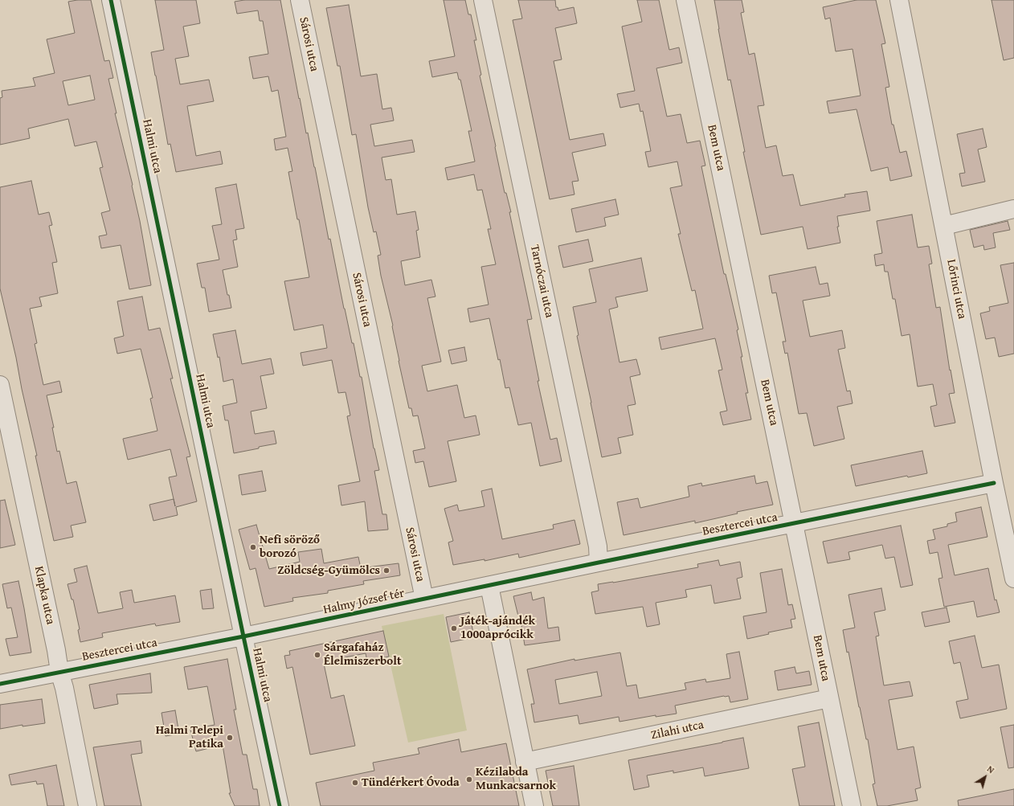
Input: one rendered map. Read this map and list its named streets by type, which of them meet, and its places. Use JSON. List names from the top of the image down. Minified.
{"streets":{"street":["Sárosi utca","Halmi utca","Bem utca","Tarnóczai utca","Lőrinci utca","Besztercei utca","Klapka utca","Halmy József tér","Zilahi utca"]},"crossings":[["Sárosi utca","Halmy József tér"],["Halmi utca","Besztercei utca"],["Halmi utca","Halmy József tér"],["Bem utca","Besztercei utca"],["Bem utca","Zilahi utca"],["Tarnóczai utca","Besztercei utca"],["Lőrinci utca","Besztercei utca"],["Besztercei utca","Klapka utca"],["Besztercei utca","Halmy József tér"]],"places":["Nefi söröző borozó","Zöldcség-Gyümölcs","Játék-ajándék 1000aprócikk","Sárgafaház Élelmiszerbolt","Halmi Telepi Patika","Kézilabda Munkacsarnok","Tündérkert Óvoda"],"north":"top right"}
